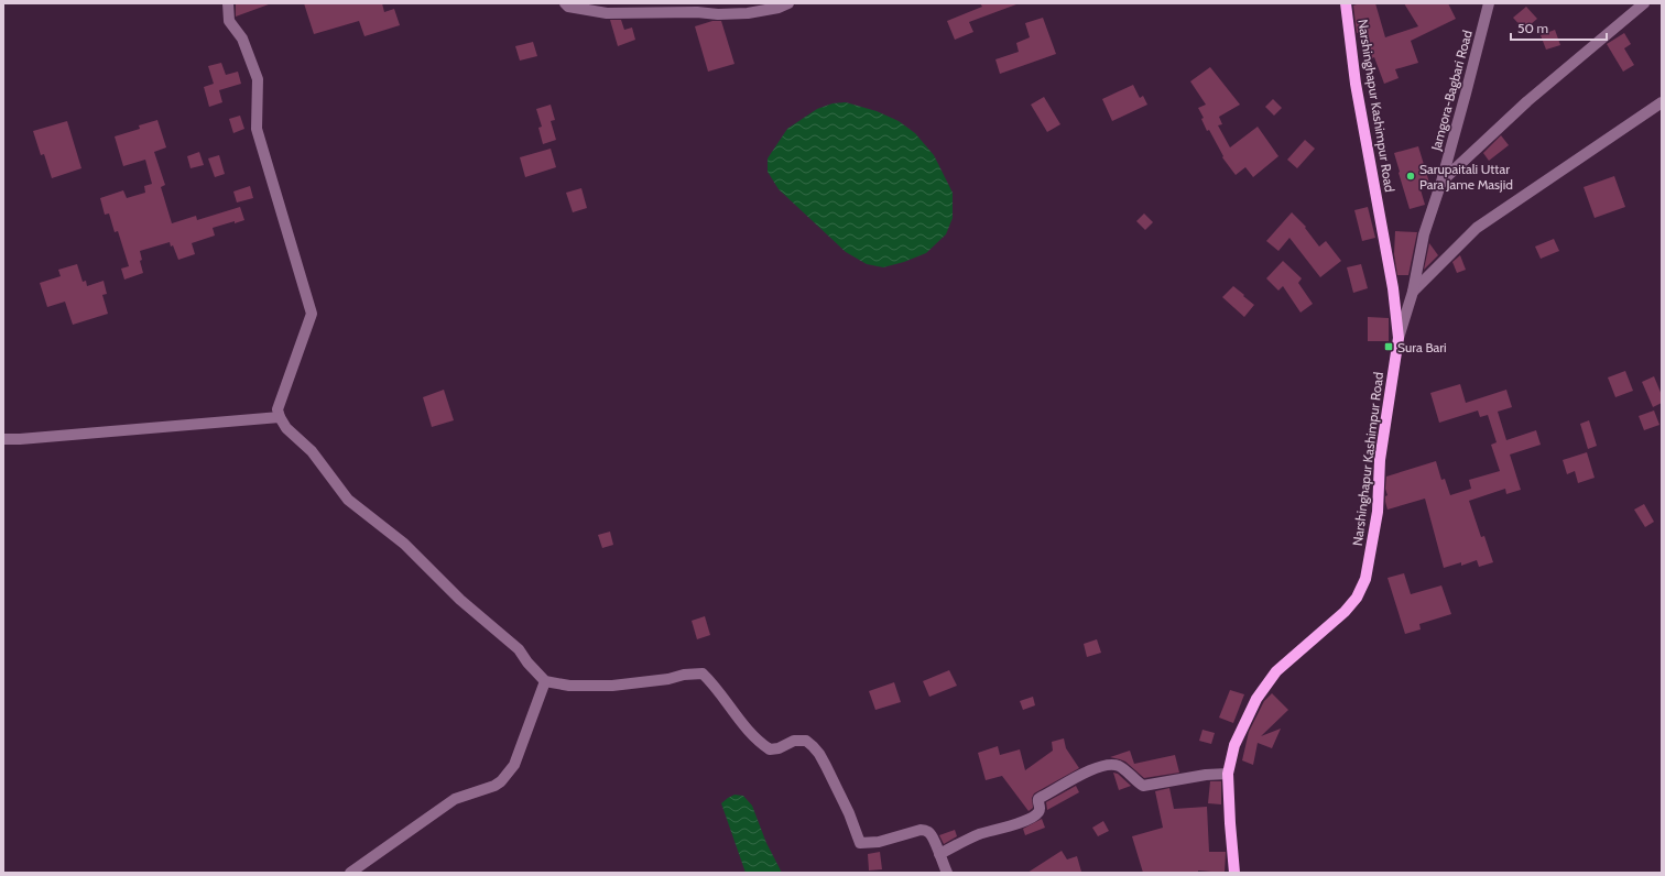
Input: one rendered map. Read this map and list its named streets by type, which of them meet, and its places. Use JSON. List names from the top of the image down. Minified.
{"streets":{"main road":["Narshinghapur Kashimpur Road"],"street":["Jamgora-Bagbari Road"]},"crossings":[["Jamgora-Bagbari Road","Narshinghapur Kashimpur Road"]],"places":{"other":["Sarupaitali Uttar Para Jame Masjid"],"transit":["Sura Bari"]},"scale_bar":"50 m"}
